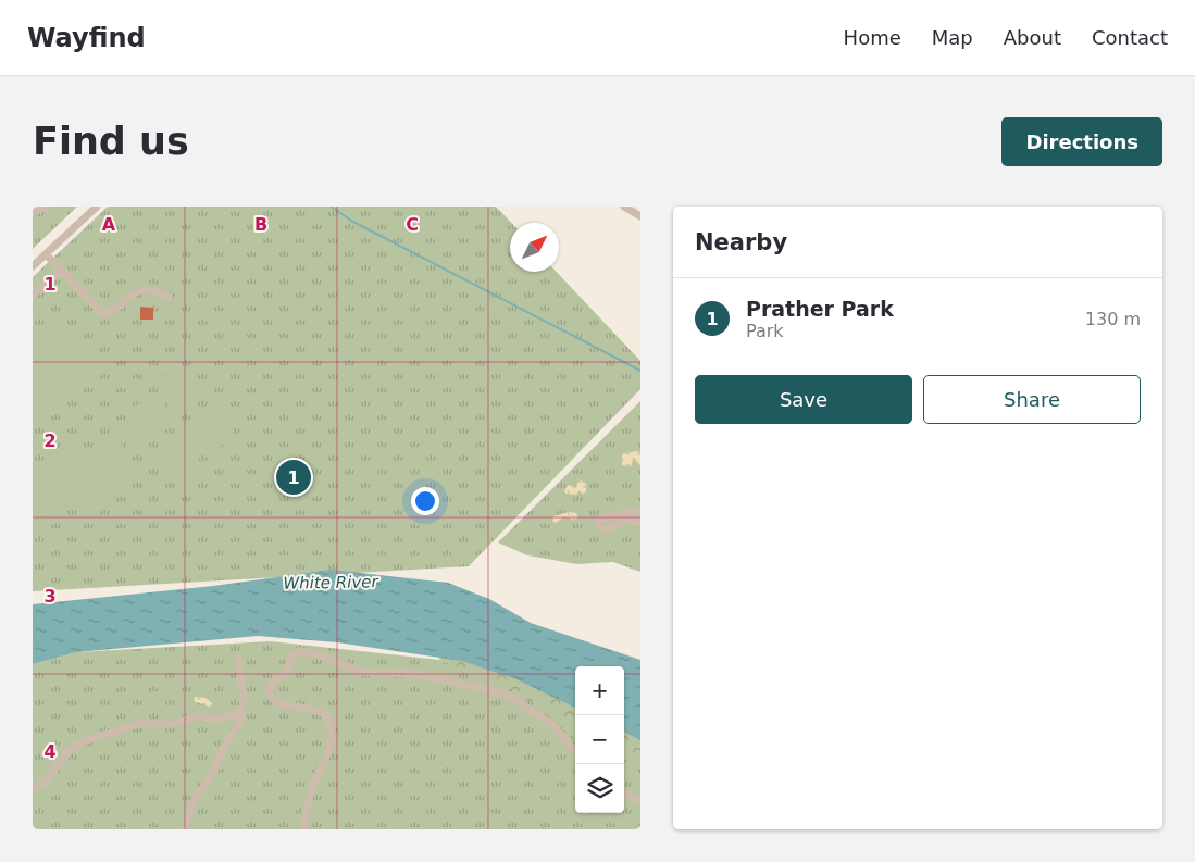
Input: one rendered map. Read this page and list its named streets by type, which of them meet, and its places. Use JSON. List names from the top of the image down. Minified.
{"water":["White River"],"north":"top right","page":{"header":"Wayfind","nav":["Home","Map","About","Contact"],"buttons":["Directions",["Save","Share"]],"title":"Find us","heading":"Nearby","list":[{"mark":"1","name":"Prather Park","note":"Park","value":"130 m"}],"pins":"1","map_buttons":["+","−"]},"grid":{"columns":["A","B","C"],"rows":["1","2","3","4"]}}
